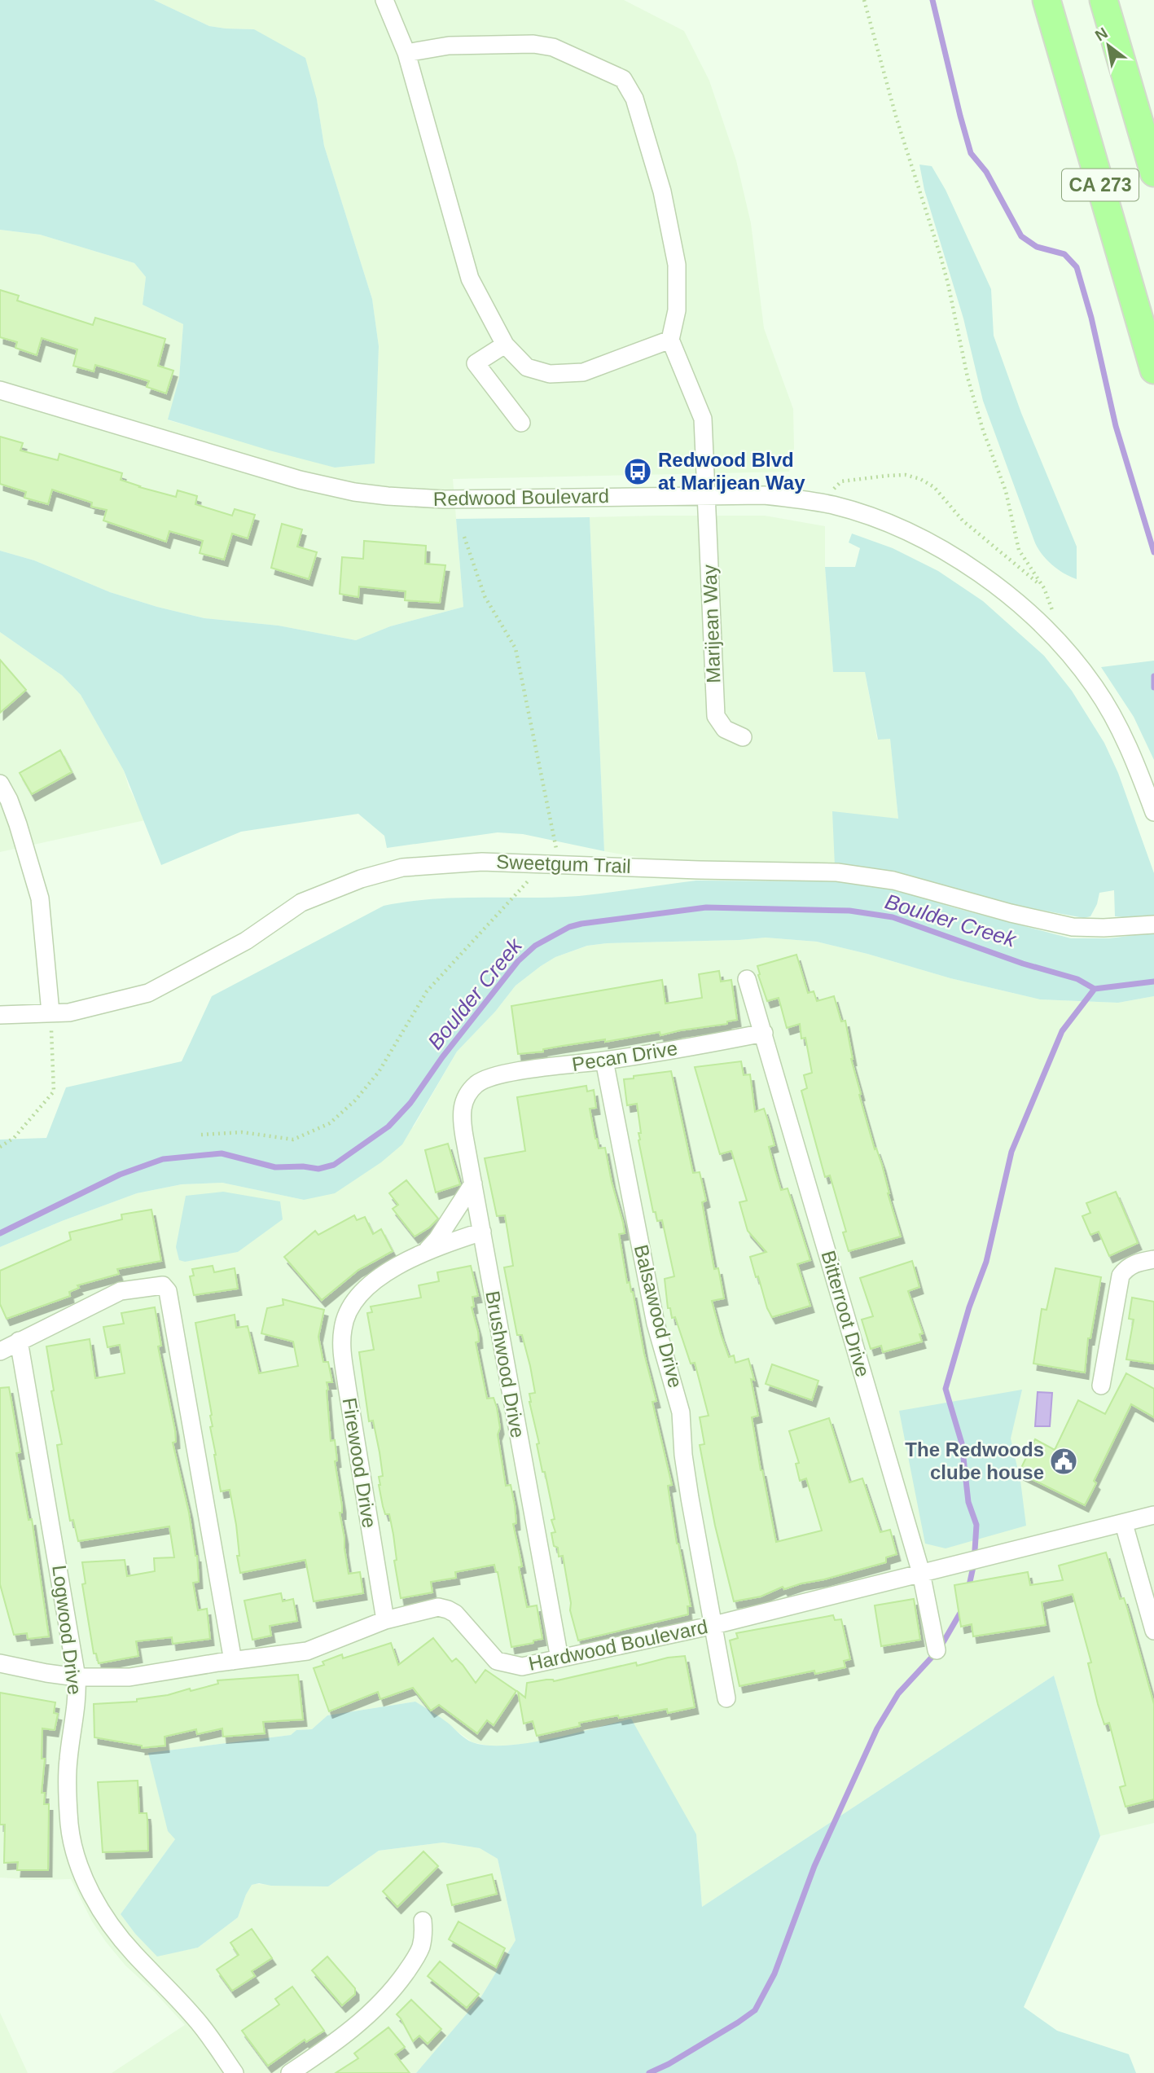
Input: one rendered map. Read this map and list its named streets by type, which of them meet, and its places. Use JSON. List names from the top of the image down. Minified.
{"streets":{"main road":["CA 273"],"street":["Redwood Boulevard","Marijean Way","Sweetgum Trail","Pecan Drive","Bitterroot Drive","Balsawood Drive","Brushwood Drive","Firewood Drive","Logwood Drive","Hardwood Boulevard"]},"crossings":[["Redwood Boulevard","Marijean Way"],["Pecan Drive","Bitterroot Drive"],["Pecan Drive","Balsawood Drive"],["Pecan Drive","Brushwood Drive"],["Bitterroot Drive","Hardwood Boulevard"],["Balsawood Drive","Hardwood Boulevard"],["Brushwood Drive","Hardwood Boulevard"],["Firewood Drive","Hardwood Boulevard"],["Logwood Drive","Hardwood Boulevard"]],"water":["Boulder Creek"],"places":{"bus stop":["Redwood Blvd at Marijean Way"],"public building":["The Redwoods clube house"]},"north":"top left"}
